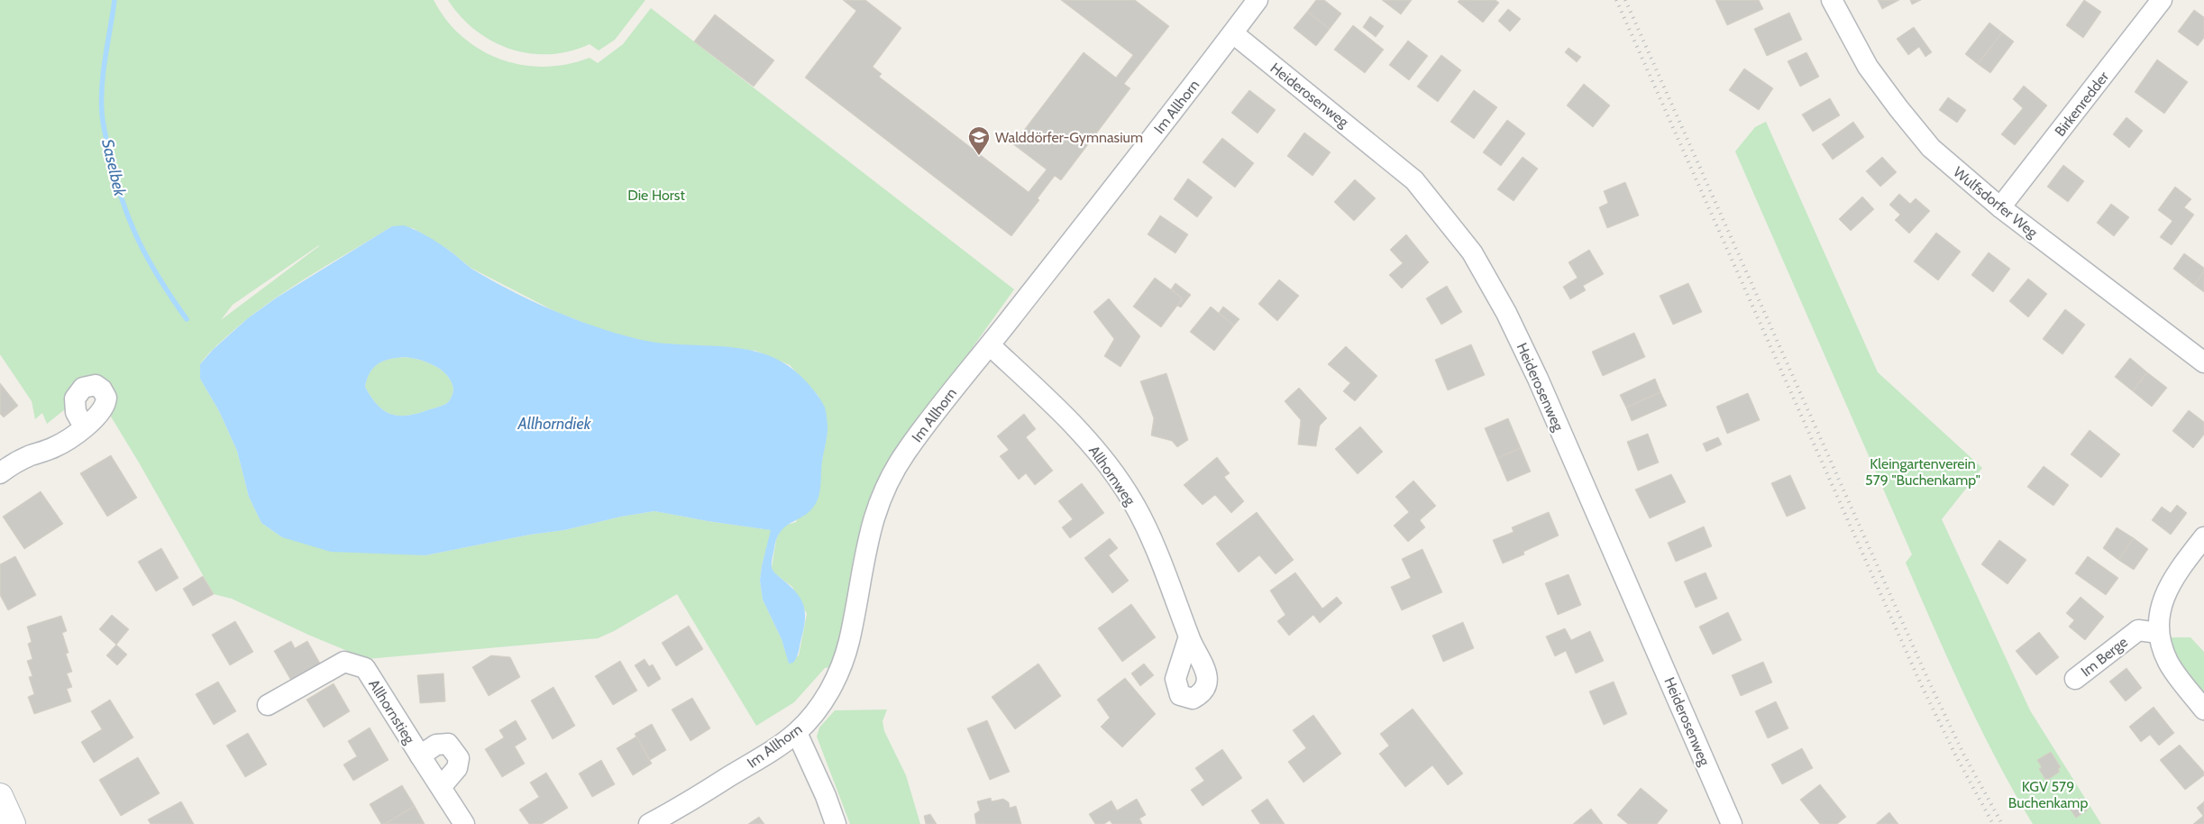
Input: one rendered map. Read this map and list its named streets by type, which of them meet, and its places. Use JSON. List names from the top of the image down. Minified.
{"streets":{"street":["Heiderosenweg","Birkenredder","Im Allhorn","Wulfsdorfer Weg","Allhornweg","Im Berge","Allhornstieg"]},"crossings":[["Heiderosenweg","Im Allhorn"],["Birkenredder","Wulfsdorfer Weg"],["Im Allhorn","Allhornweg"]],"water":["Saselbek","Allhorndiek"],"parks":["Die Horst","Kleingartenverein 579 \"Buchenkamp\"","KGV 579 Buchenkamp"],"places":{"school or university":["Walddörfer-Gymnasium"]}}
